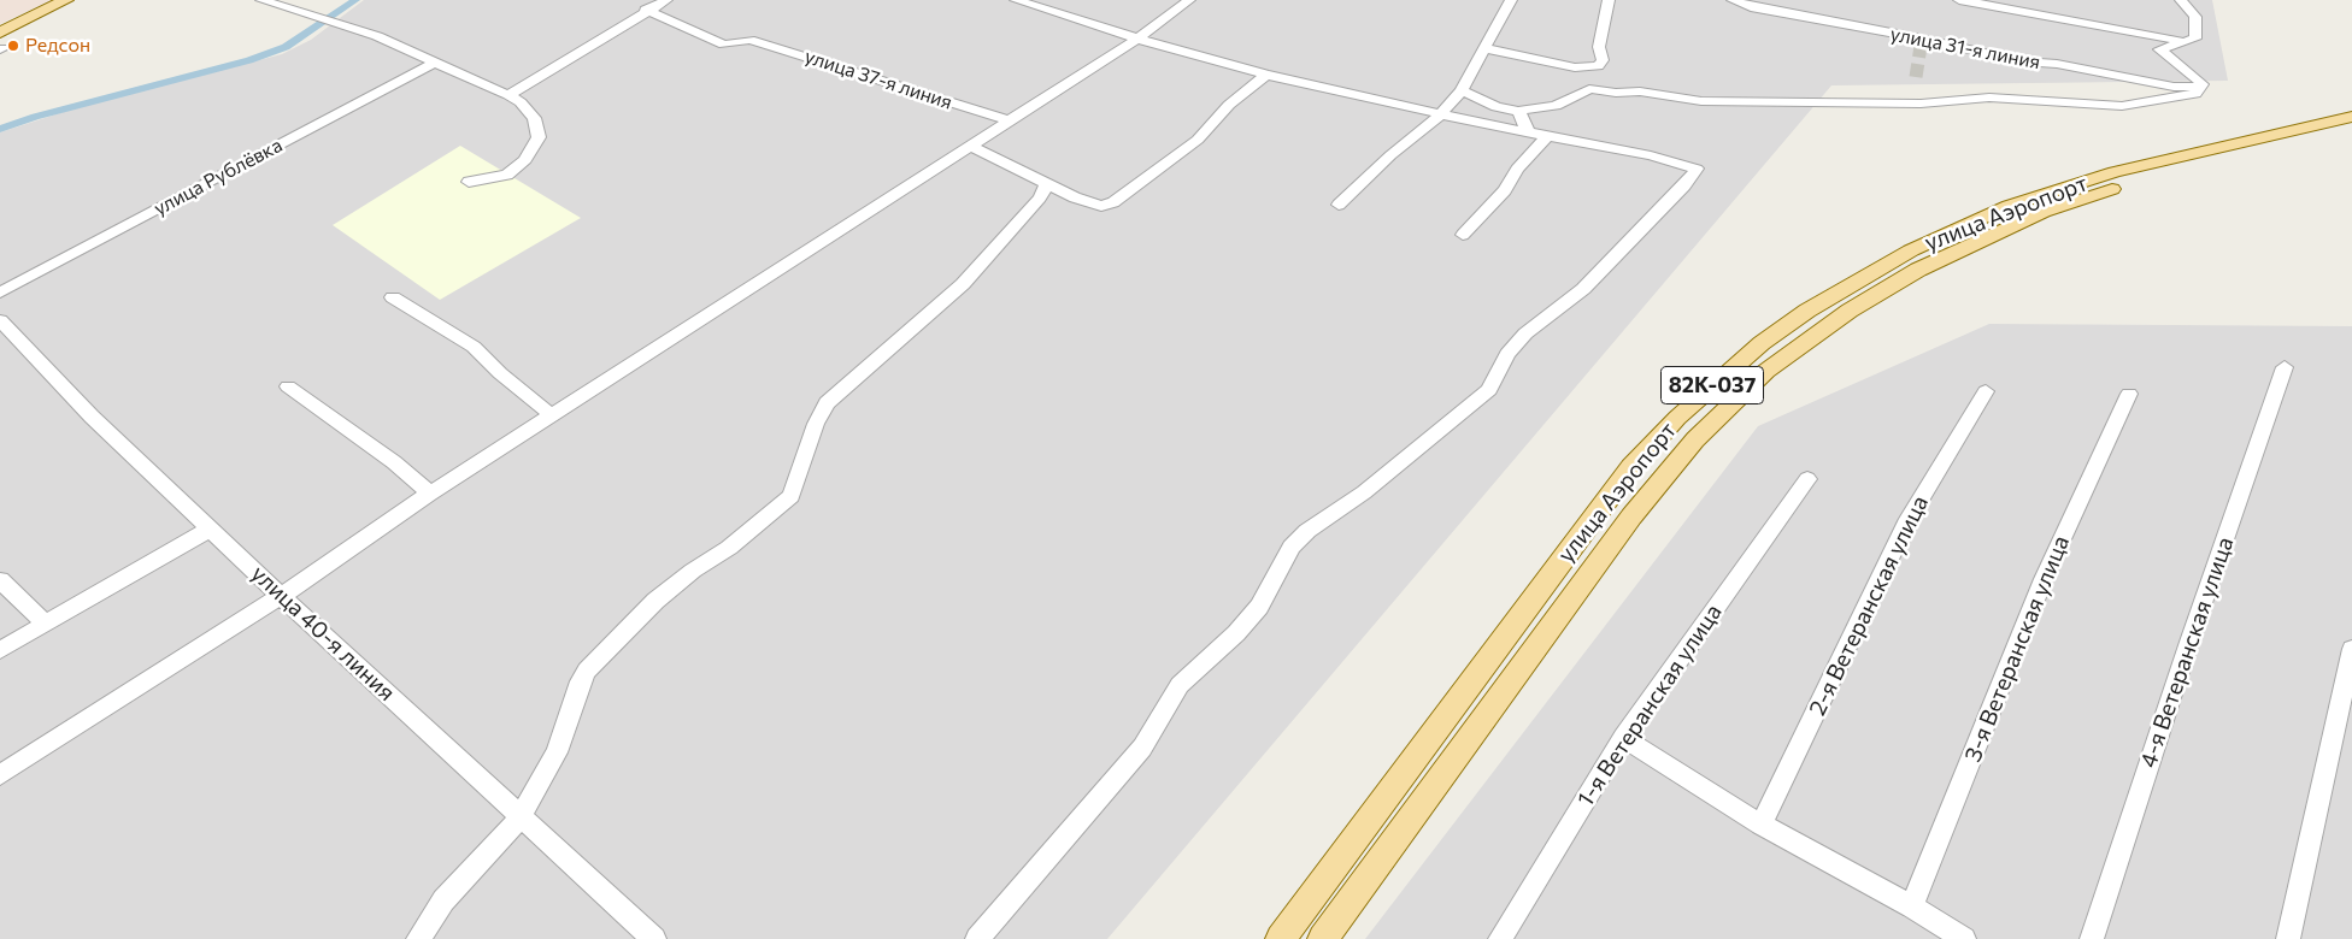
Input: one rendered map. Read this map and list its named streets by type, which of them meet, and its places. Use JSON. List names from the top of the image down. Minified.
{"streets":{"main road":["улица Аэропорт","82К-037"],"street":["улица 31-я линия","улица 37-я линия","улица Рублёвка","2-я Ветеранская улица","улица 40-я линия","3-я Ветеранская улица","4-я Ветеранская улица","1-я Ветеранская улица"]},"places":["Редсон"]}
